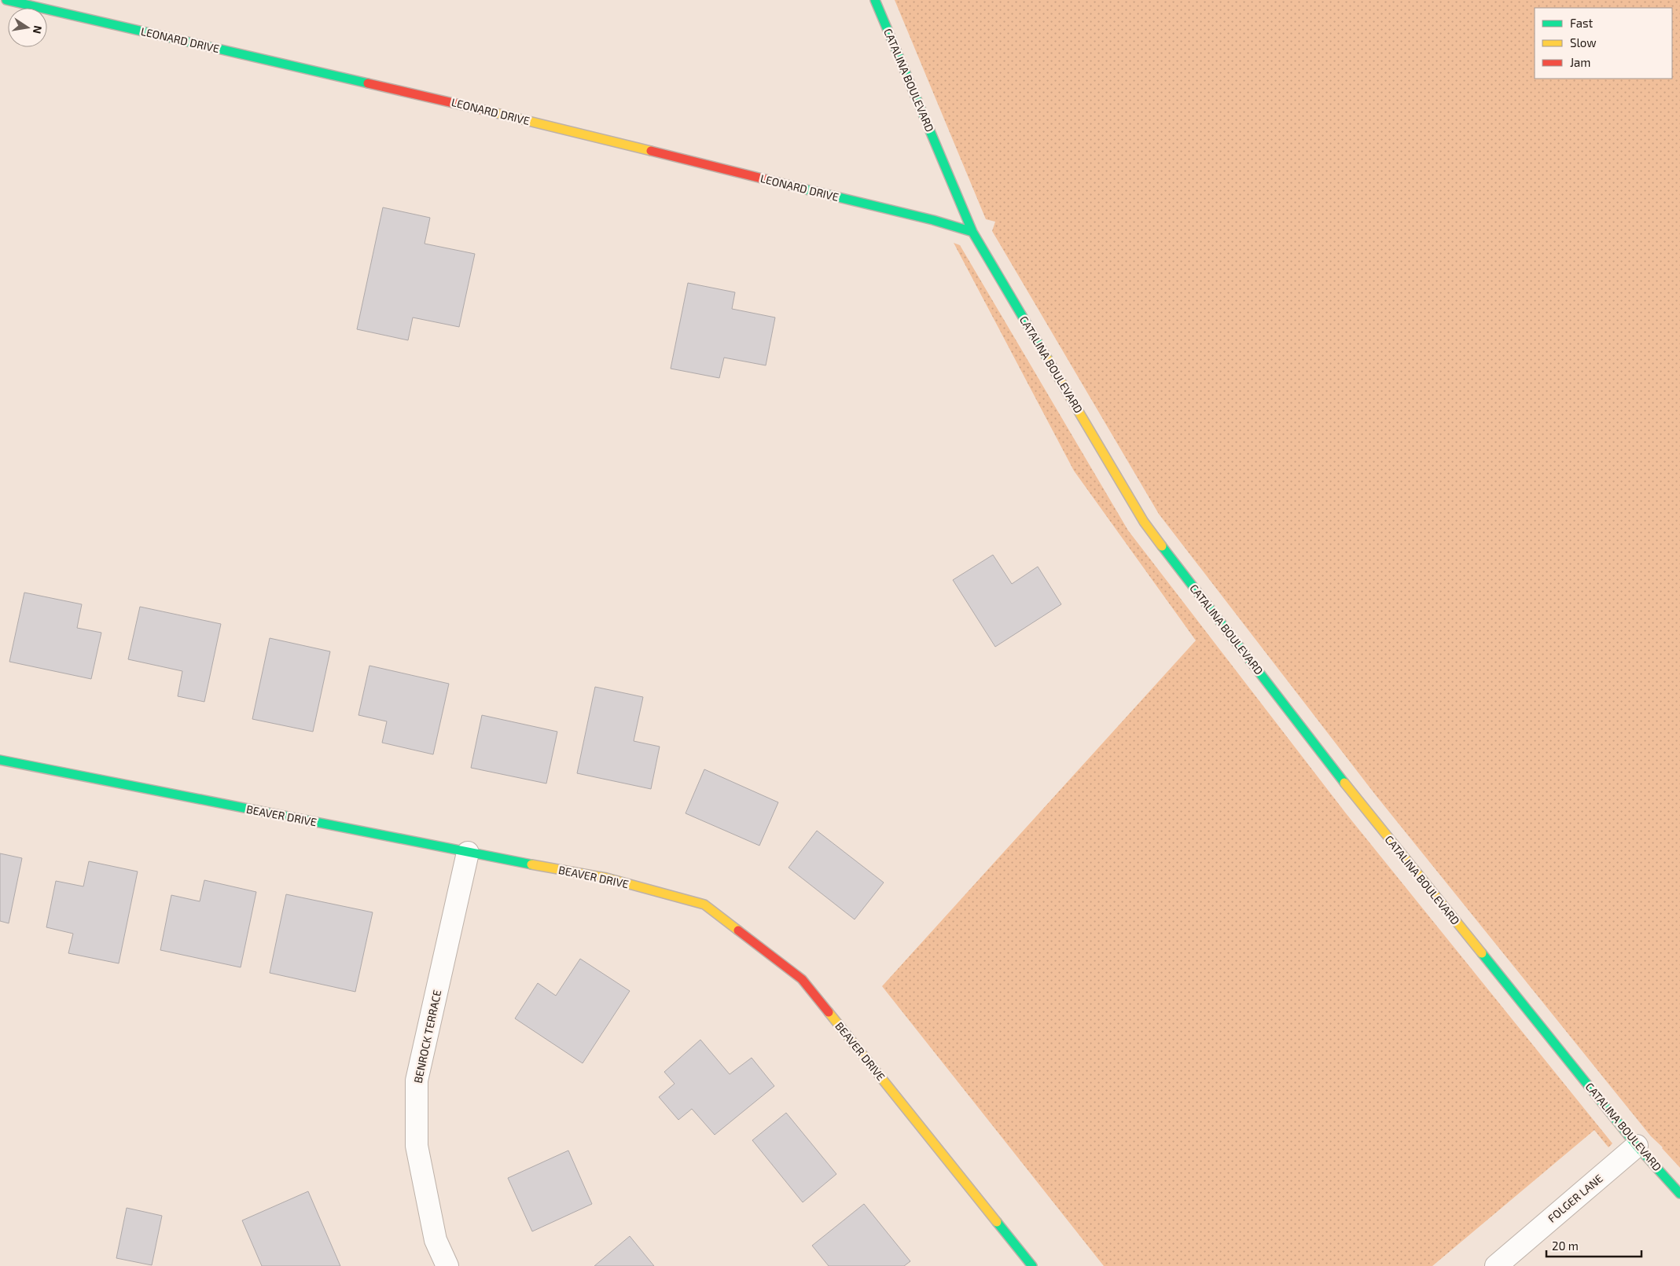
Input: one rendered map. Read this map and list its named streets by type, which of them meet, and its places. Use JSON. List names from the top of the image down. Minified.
{"streets":{"street":["LEONARD DRIVE","CATALINA BOULEVARD","BEAVER DRIVE","BENROCK TERRACE","FOLGER LANE"]},"crossings":[["LEONARD DRIVE","CATALINA BOULEVARD"],["CATALINA BOULEVARD","FOLGER LANE"],["BEAVER DRIVE","BENROCK TERRACE"]],"legend":["Fast","Slow","Jam"],"scale_bar":"20 m","north":"right"}
